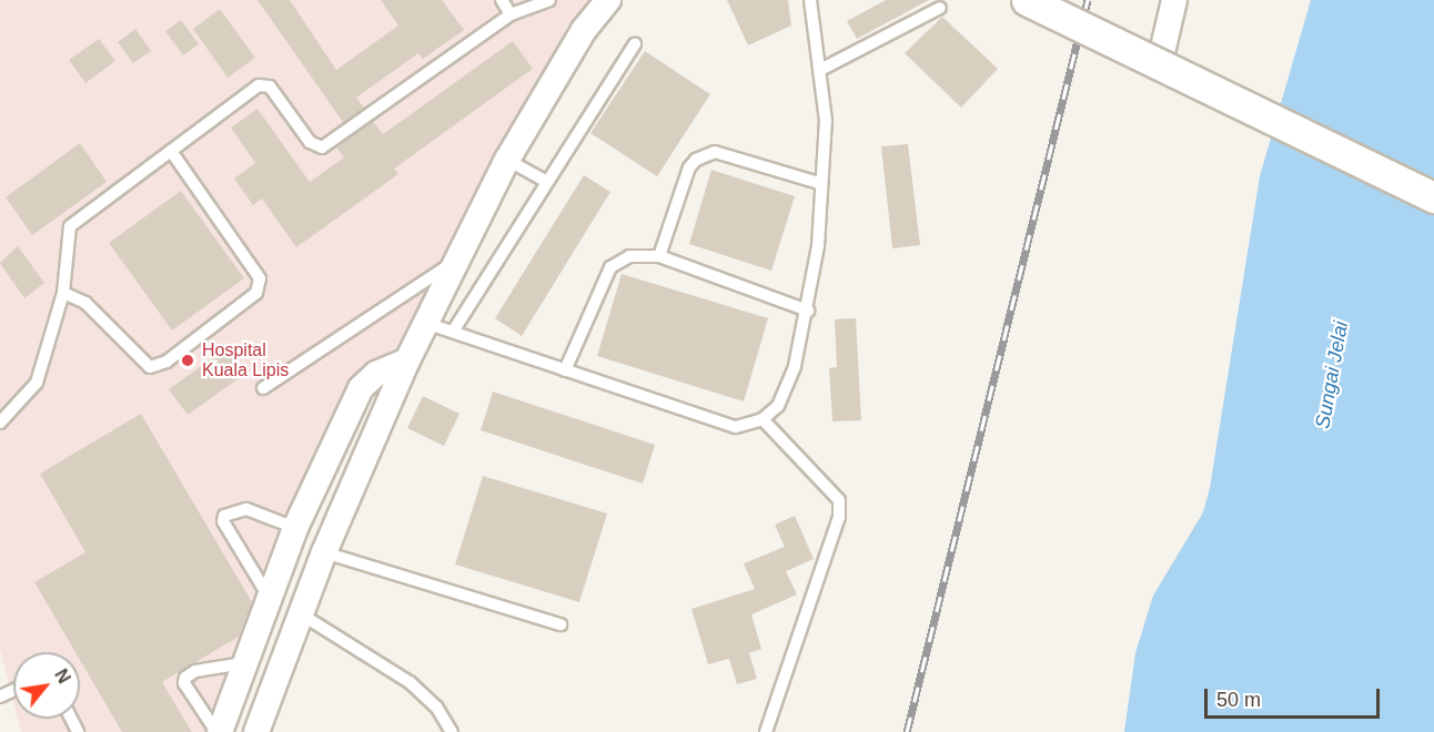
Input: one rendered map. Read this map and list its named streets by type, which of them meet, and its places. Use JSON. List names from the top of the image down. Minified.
{"water":["Sungai Jelai"],"places":["Hospital Kuala Lipis"],"scale_bar":"50 m","north":"top right"}
